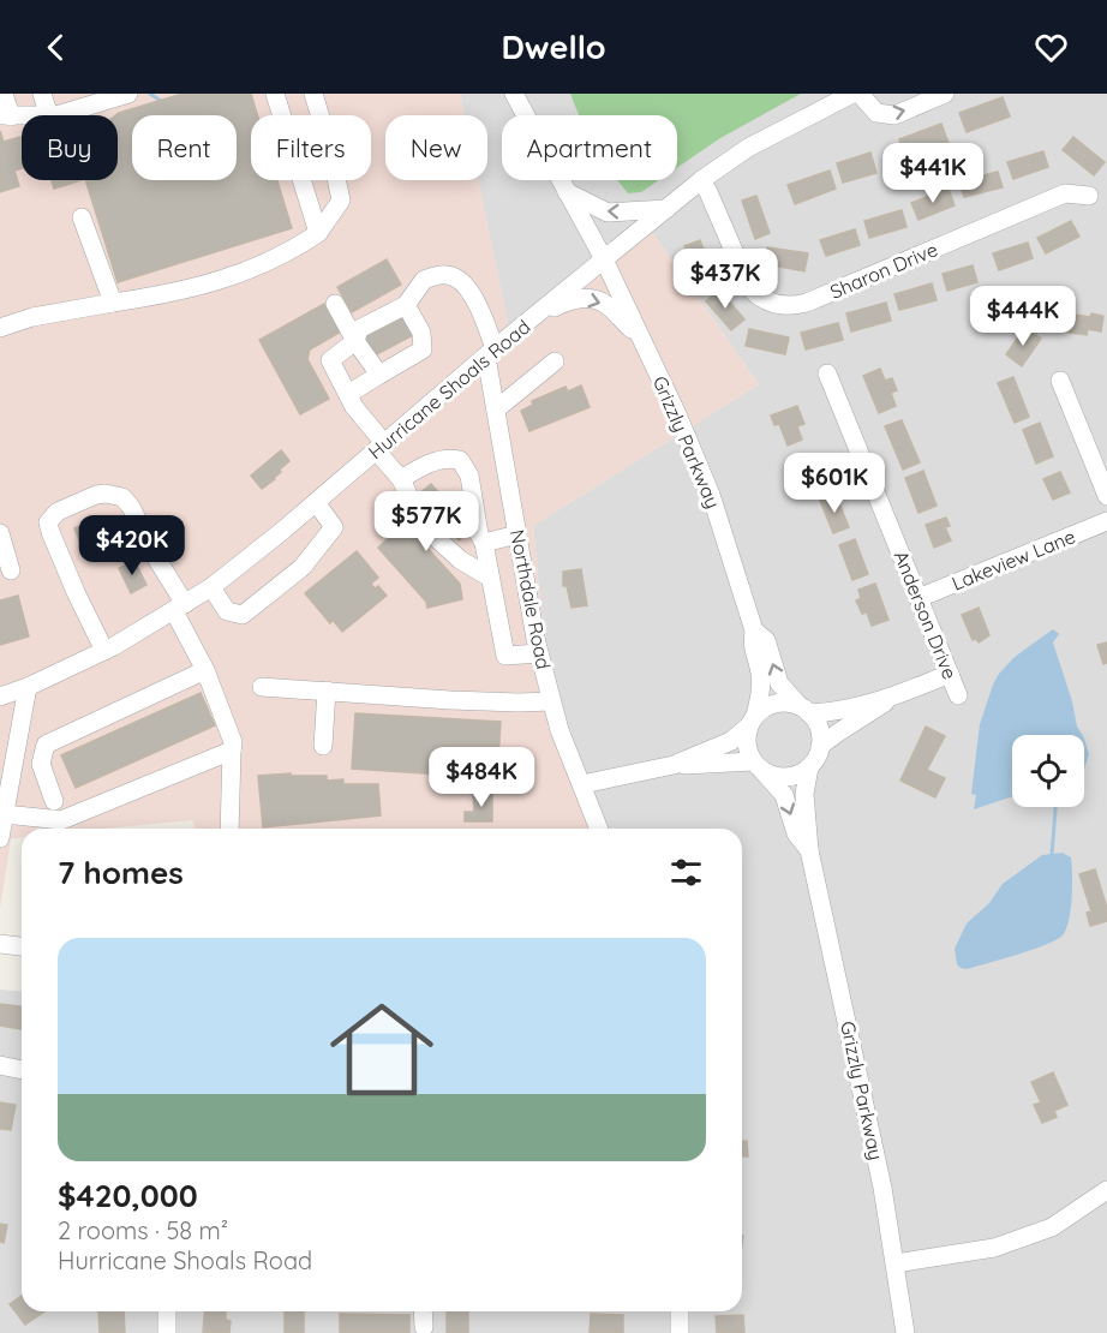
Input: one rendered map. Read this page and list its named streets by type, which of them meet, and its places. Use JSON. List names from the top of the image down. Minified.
{"streets":{"street":["Sharon Drive","Hurricane Shoals Road","Grizzly Parkway","Lakeview Lane","Northdale Road","Anderson Drive"]},"crossings":[["Sharon Drive","Hurricane Shoals Road"],["Hurricane Shoals Road","Grizzly Parkway"],["Hurricane Shoals Road","Northdale Road"],["Lakeview Lane","Anderson Drive"]],"page":{"header":"Dwello","chip":["Buy","Rent","Filters","New","Apartment"],"price":["$441K","$437K","$444K","$601K","$577K","$420K","$484K"],"heading":"7 homes","list":[{"name":"$420,000","note":"2 rooms · 58 m² · Hurricane Shoals Road"}]}}
